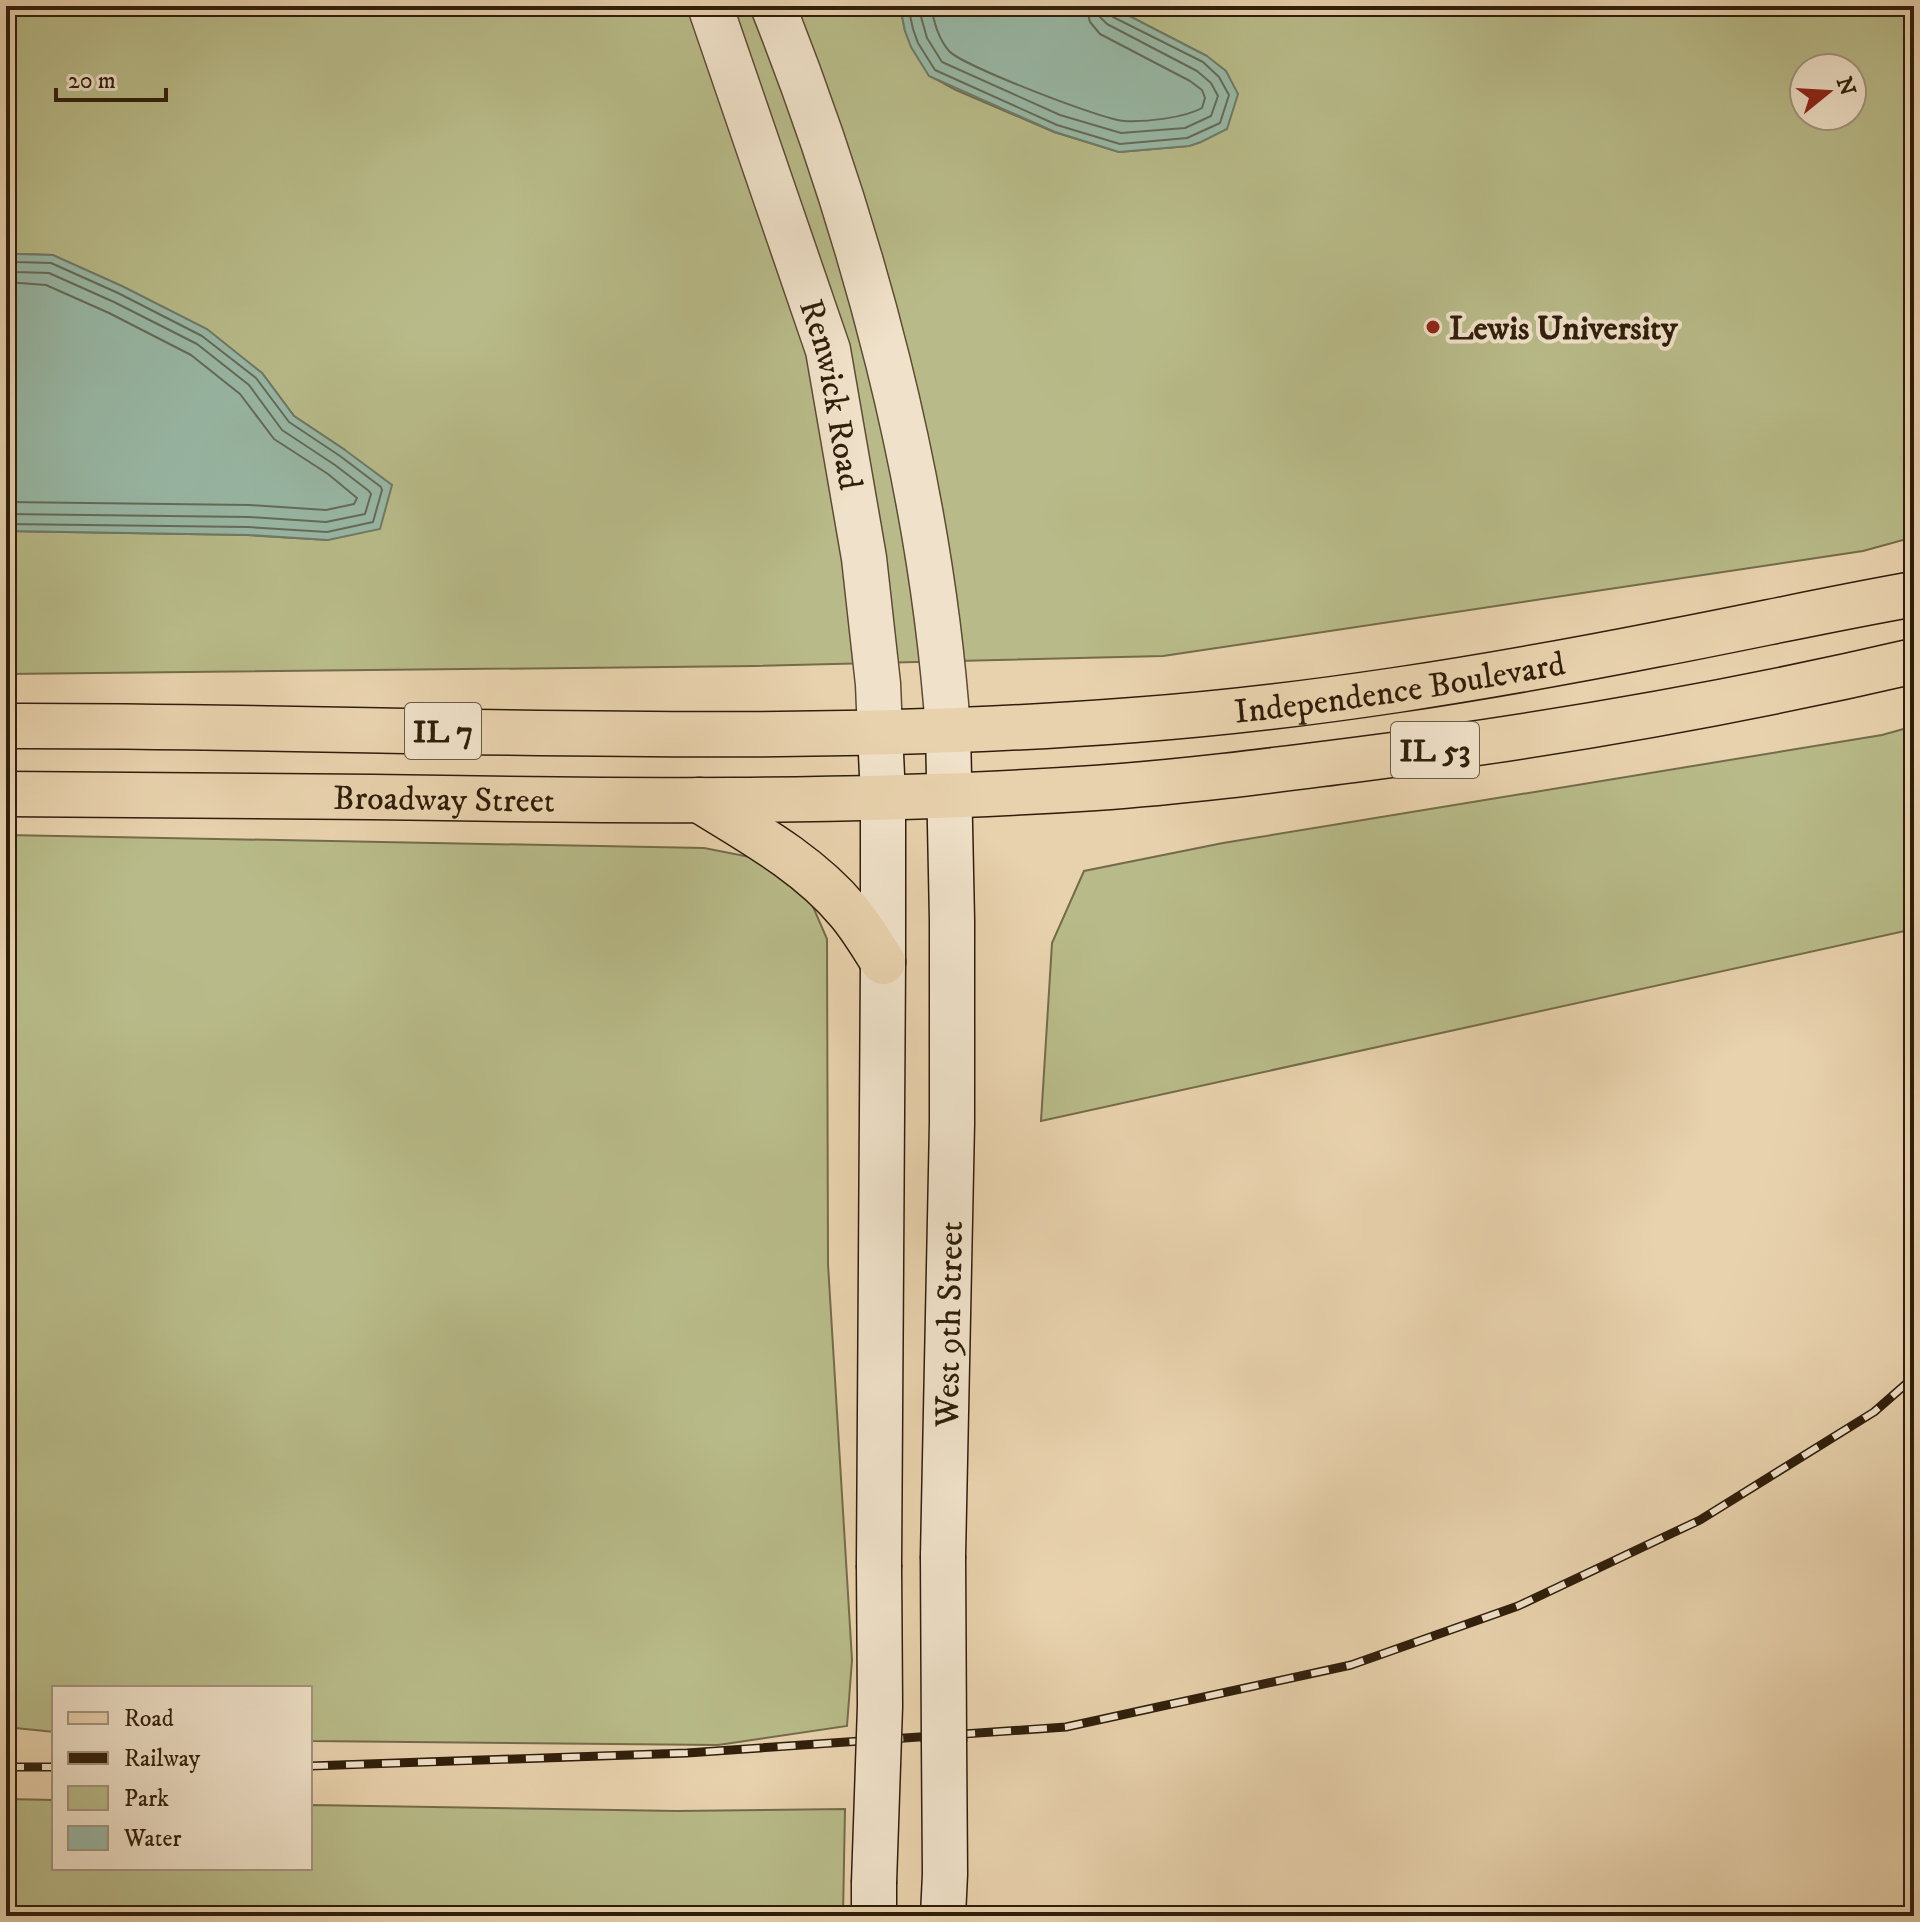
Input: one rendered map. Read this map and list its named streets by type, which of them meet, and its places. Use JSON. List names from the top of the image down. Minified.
{"streets":{"main road":["Renwick Road","Independence Boulevard","IL 7","IL 53","Broadway Street","West 9th Street"]},"crossings":[["Renwick Road","Independence Boulevard"],["Renwick Road","Broadway Street"],["Renwick Road","West 9th Street"],["Independence Boulevard","Broadway Street"],["Independence Boulevard","West 9th Street"],["Broadway Street","West 9th Street"]],"places":["Lewis University"],"legend":["Road","Railway","Park","Water"],"scale_bar":"20 m","north":"right"}
